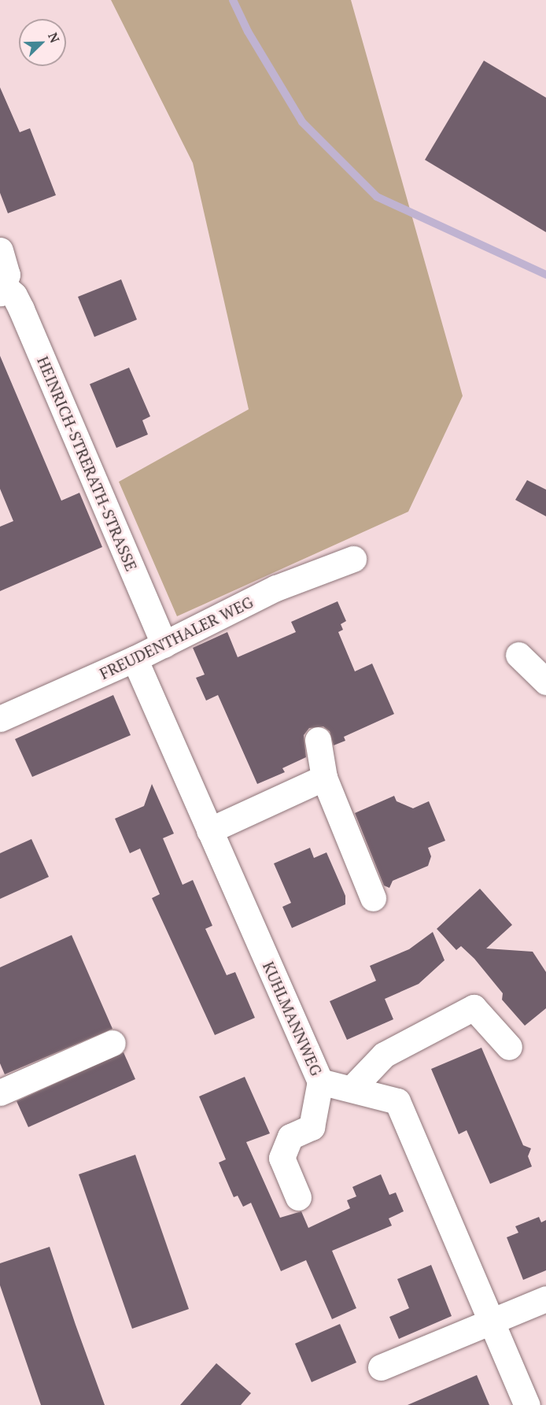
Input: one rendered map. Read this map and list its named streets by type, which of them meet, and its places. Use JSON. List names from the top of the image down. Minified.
{"streets":{"street":["HEINRICH-STRERATH-STRASSE","FREUDENTHALER WEG","KUHLMANNWEG"]},"crossings":[["HEINRICH-STRERATH-STRASSE","FREUDENTHALER WEG"],["FREUDENTHALER WEG","KUHLMANNWEG"]],"north":"top right"}
